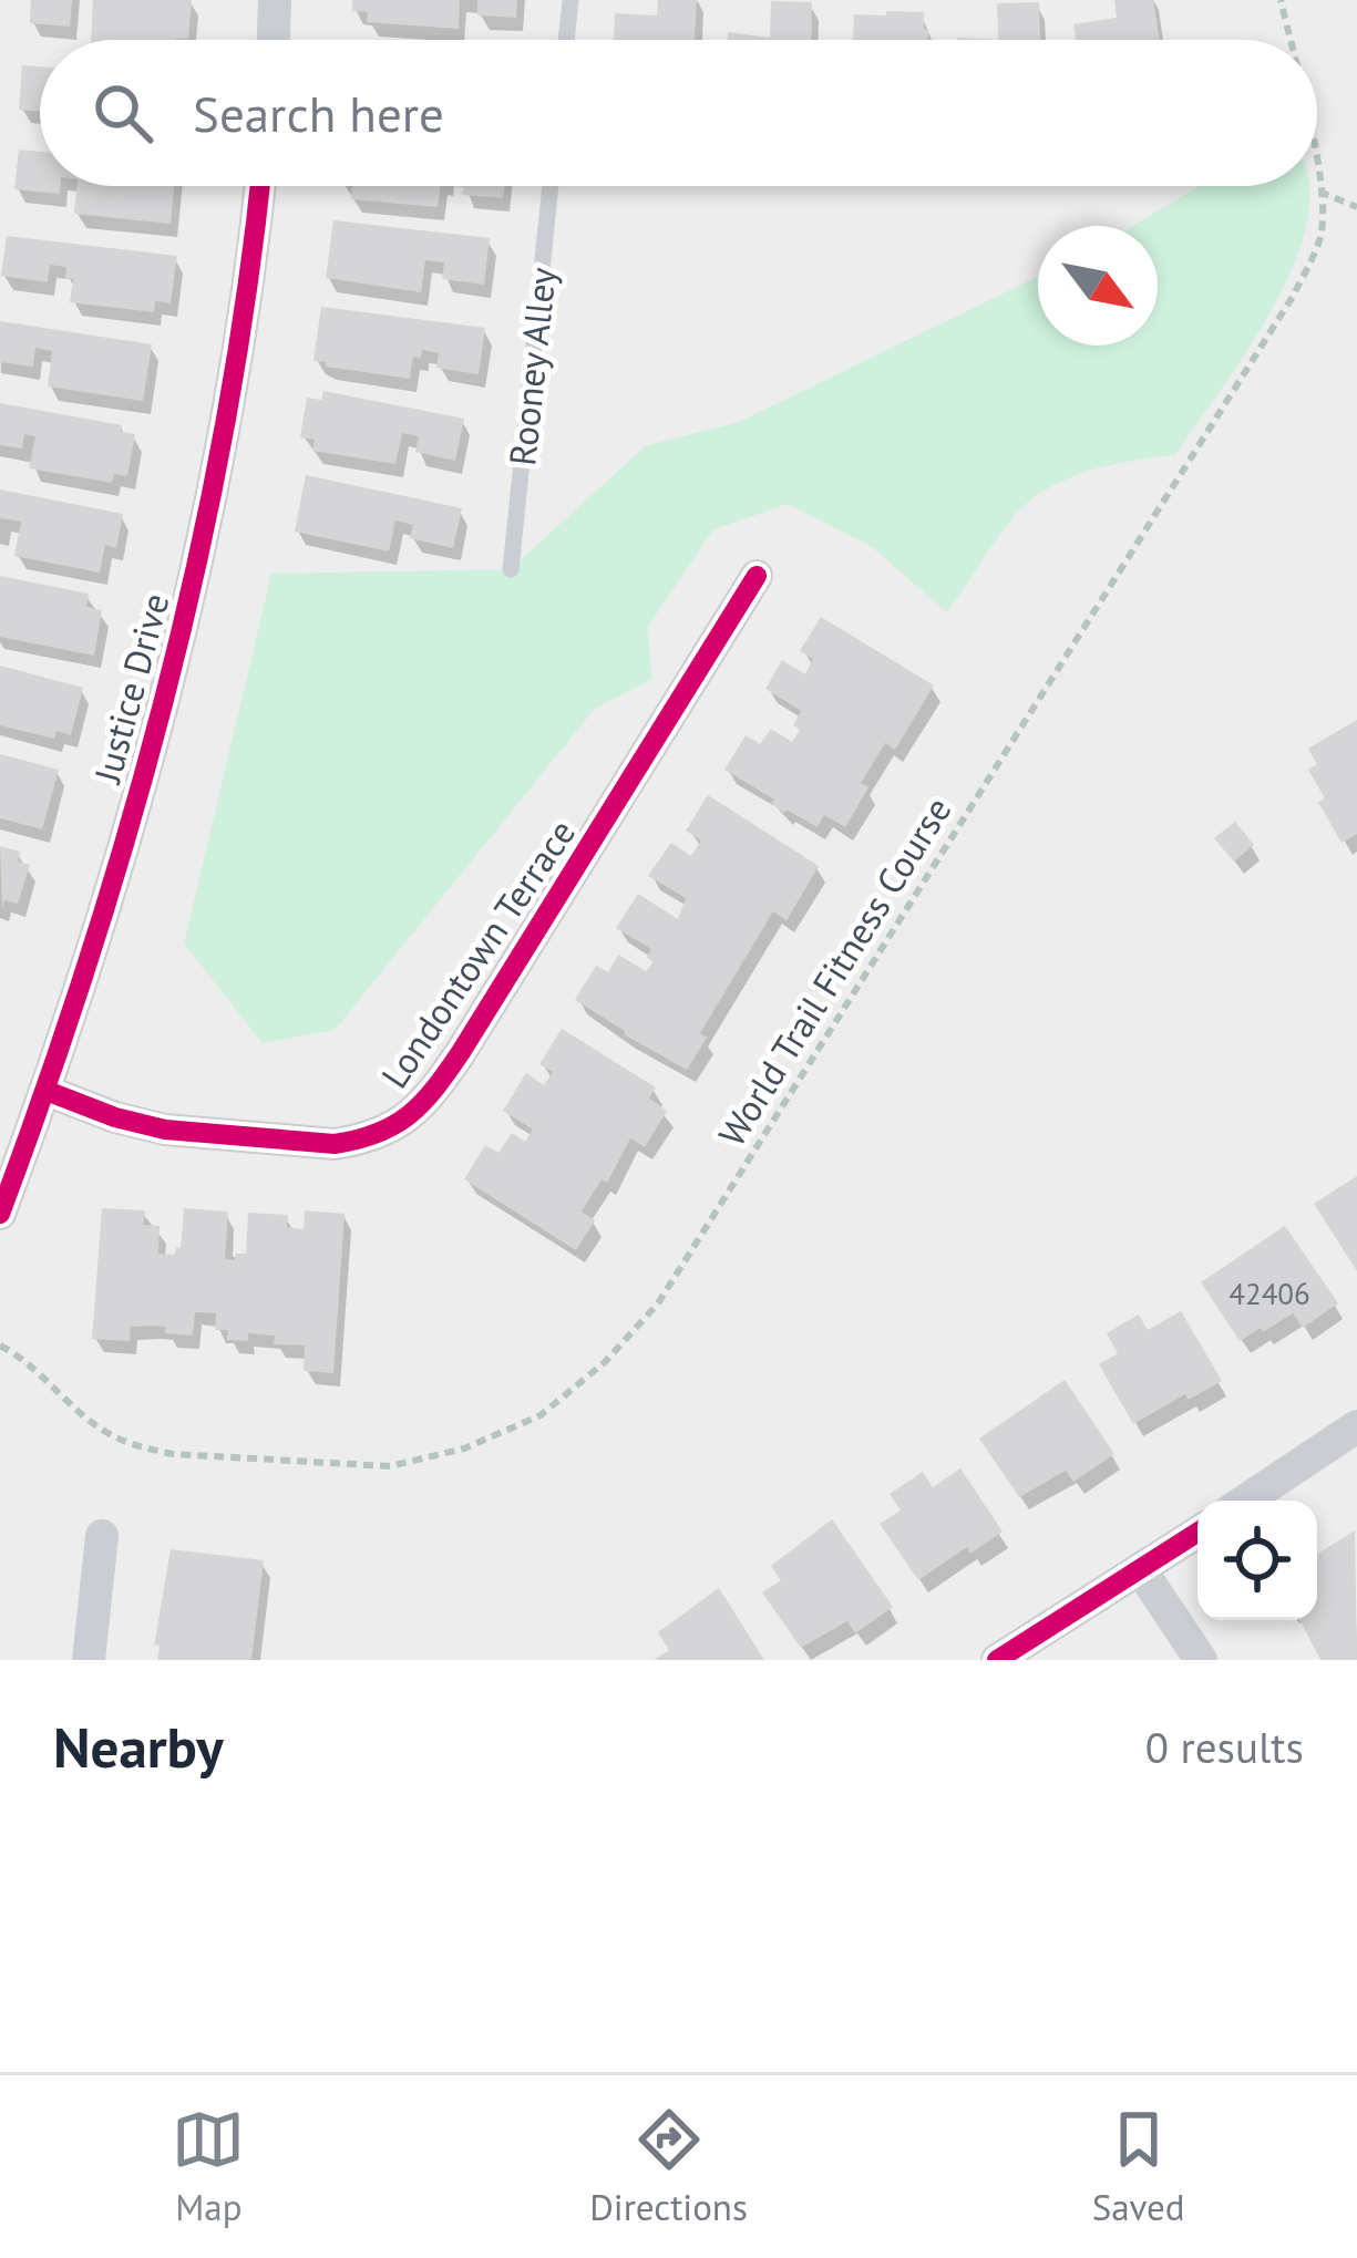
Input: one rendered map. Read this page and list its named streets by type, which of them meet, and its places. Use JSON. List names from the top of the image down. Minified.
{"streets":{"street":["Justice Drive","Londontown Terrace"],"lane":["Rooney Alley"],"path":["World Trail Fitness Course"]},"crossings":[["Justice Drive","Londontown Terrace"]],"house_numbers":["42406"],"north":"bottom right","page":{"search":"Search here","heading":["Nearby","0 results"],"nav":["Map","Directions","Saved"]}}
